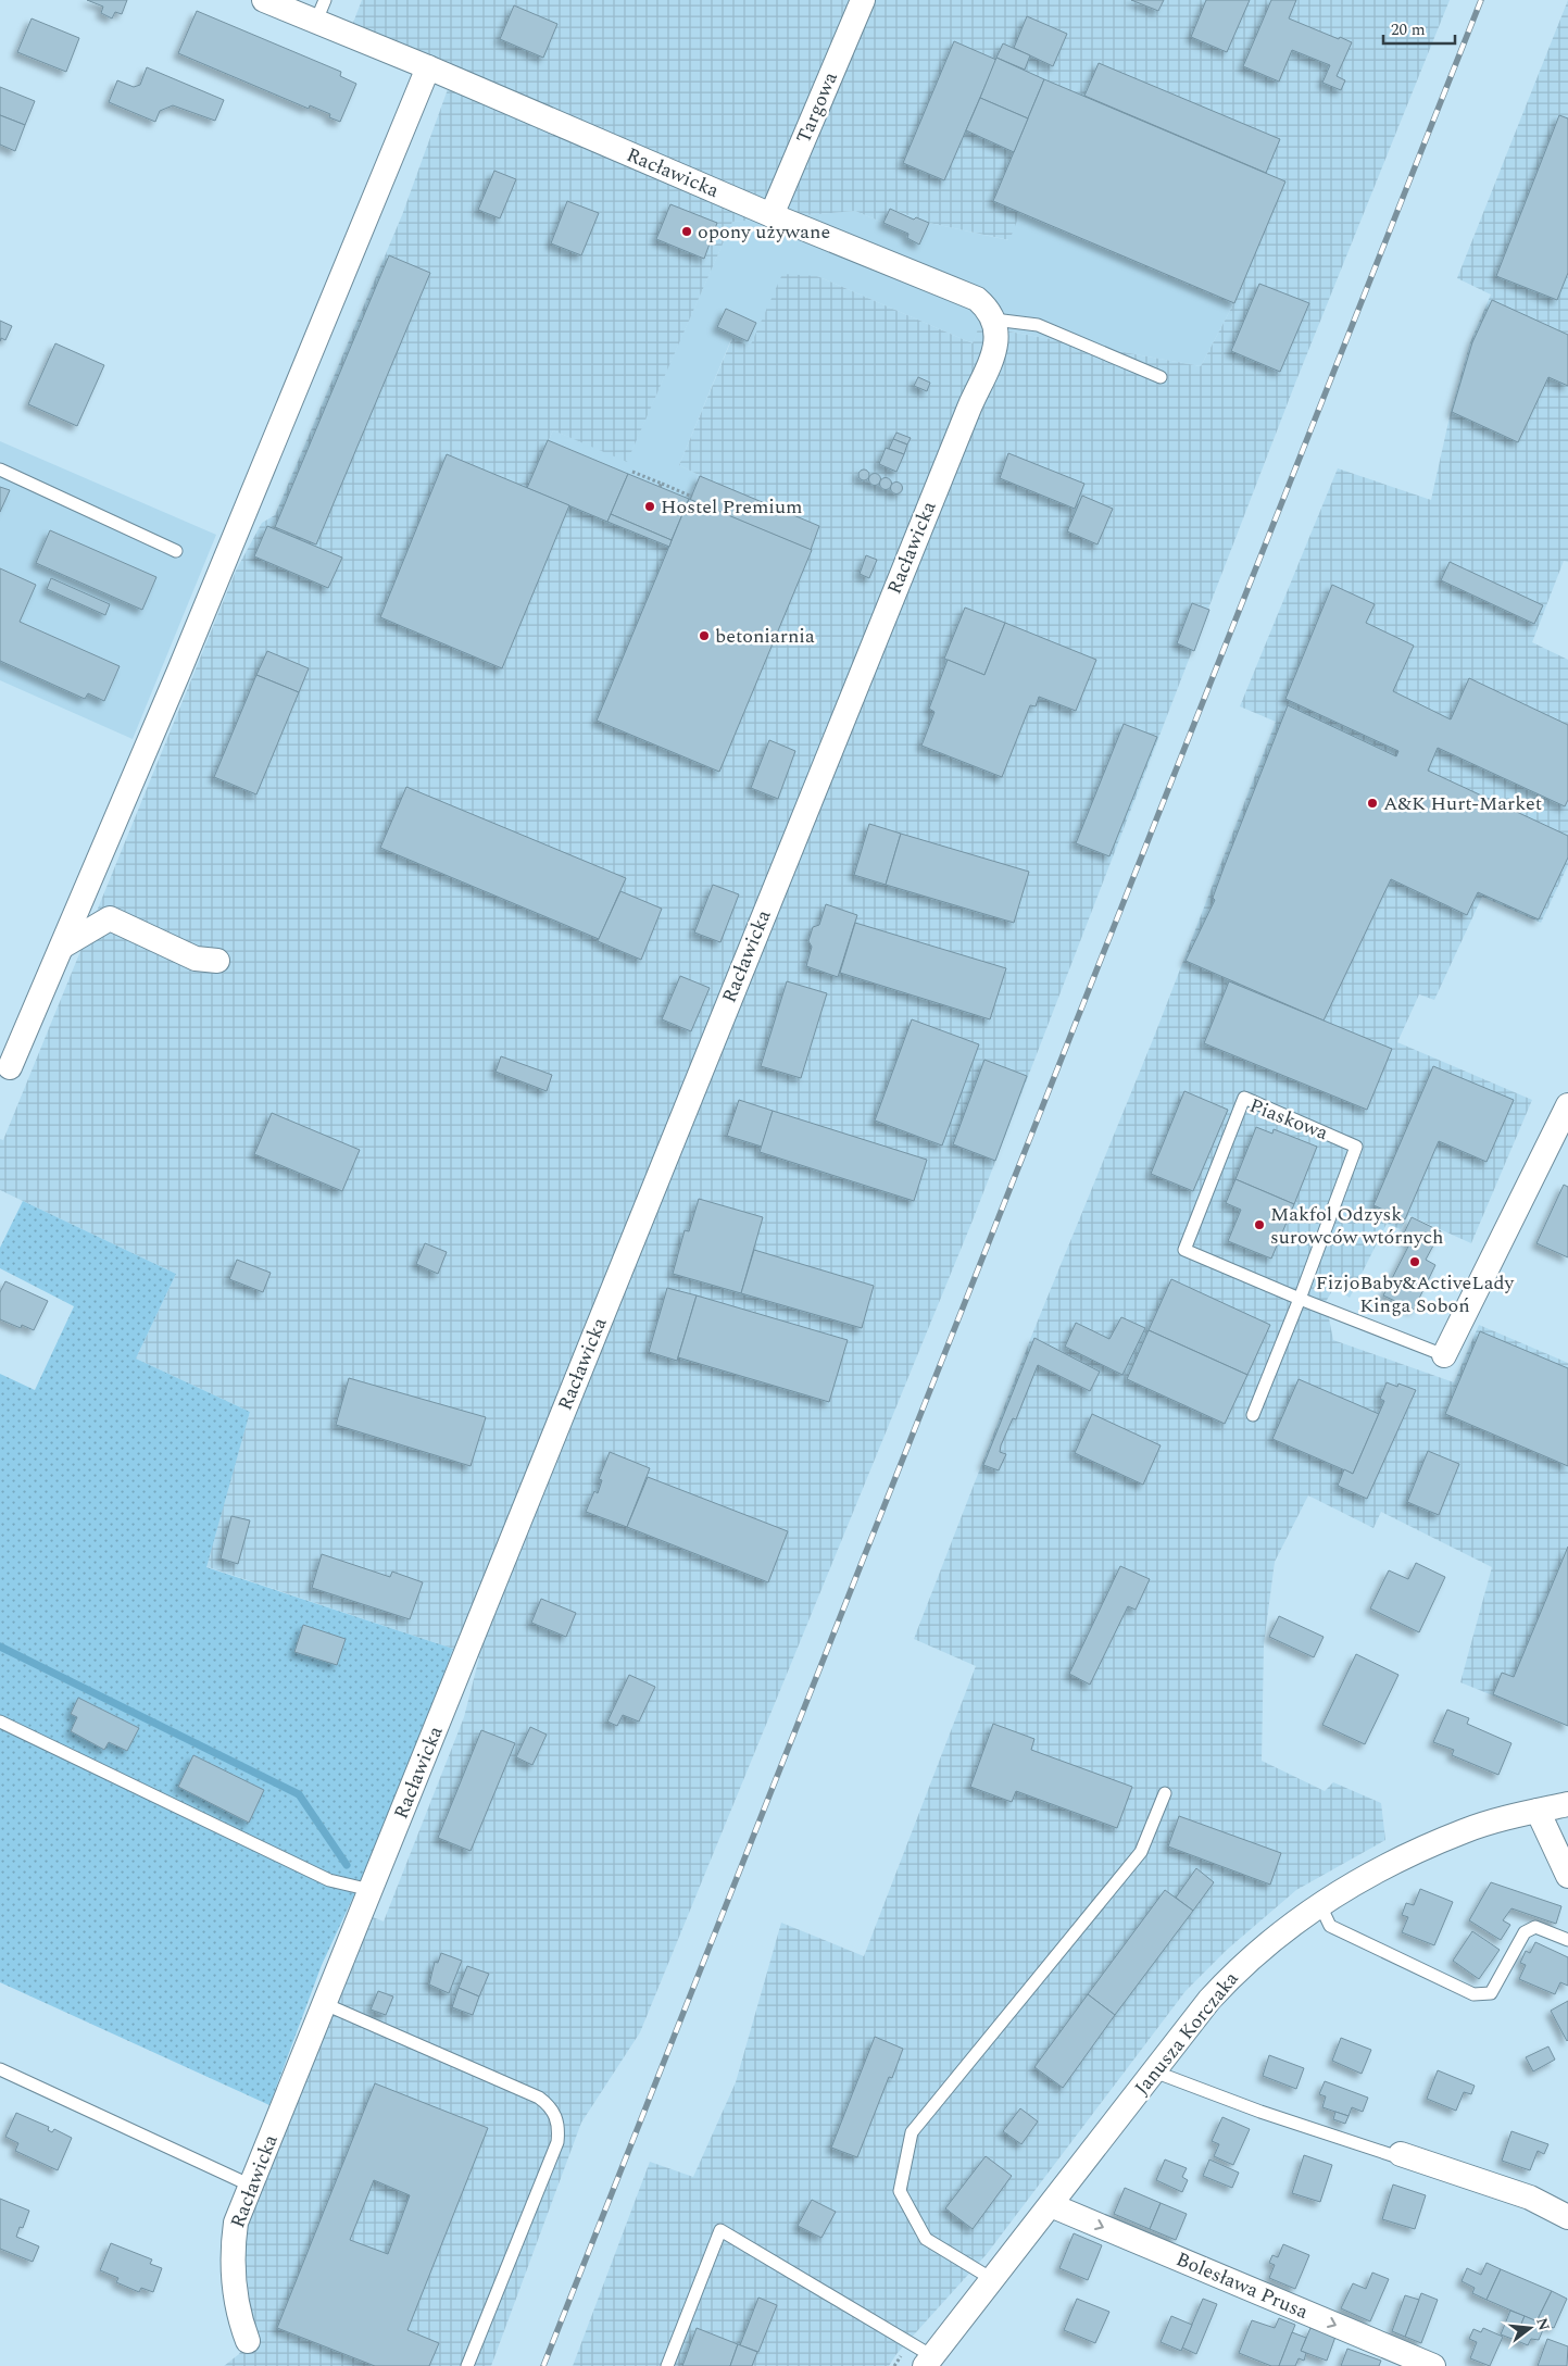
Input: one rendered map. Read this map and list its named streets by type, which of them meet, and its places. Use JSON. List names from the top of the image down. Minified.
{"streets":{"street":["Targowa","Racławicka","Piaskowa","Janusza Korczaka","Bolesława Prusa"]},"crossings":[["Targowa","Racławicka"],["Janusza Korczaka","Bolesława Prusa"]],"one_way":["Bolesława Prusa"],"places":["opony używane","Hostel Premium","betoniarnia","A&K Hurt-Market","Makfol Odzysk surowców wtórnych","FizjoBaby&ActiveLady Kinga Soboń"],"scale_bar":"20 m","north":"right"}
